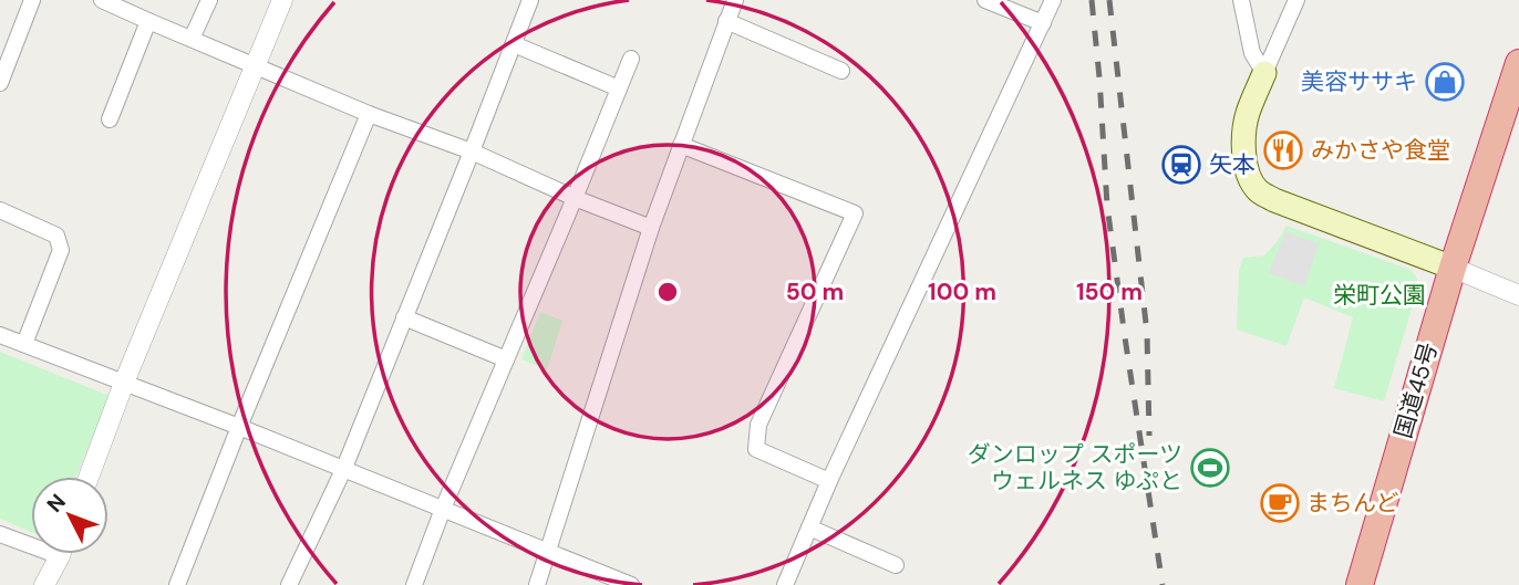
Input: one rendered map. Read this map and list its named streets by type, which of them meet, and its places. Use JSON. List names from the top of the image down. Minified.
{"streets":{"highway":["国道45号"]},"parks":["栄町公園"],"places":{"shop":["美容ササキ"],"restaurant":["みかさや食堂"],"station":["矢本"],"sports":["ダンロップ スポーツ ウェルネス ゆぷと"],"cafe":["まちんど"]},"north":"top left","rings":["50 m","100 m","150 m"]}
